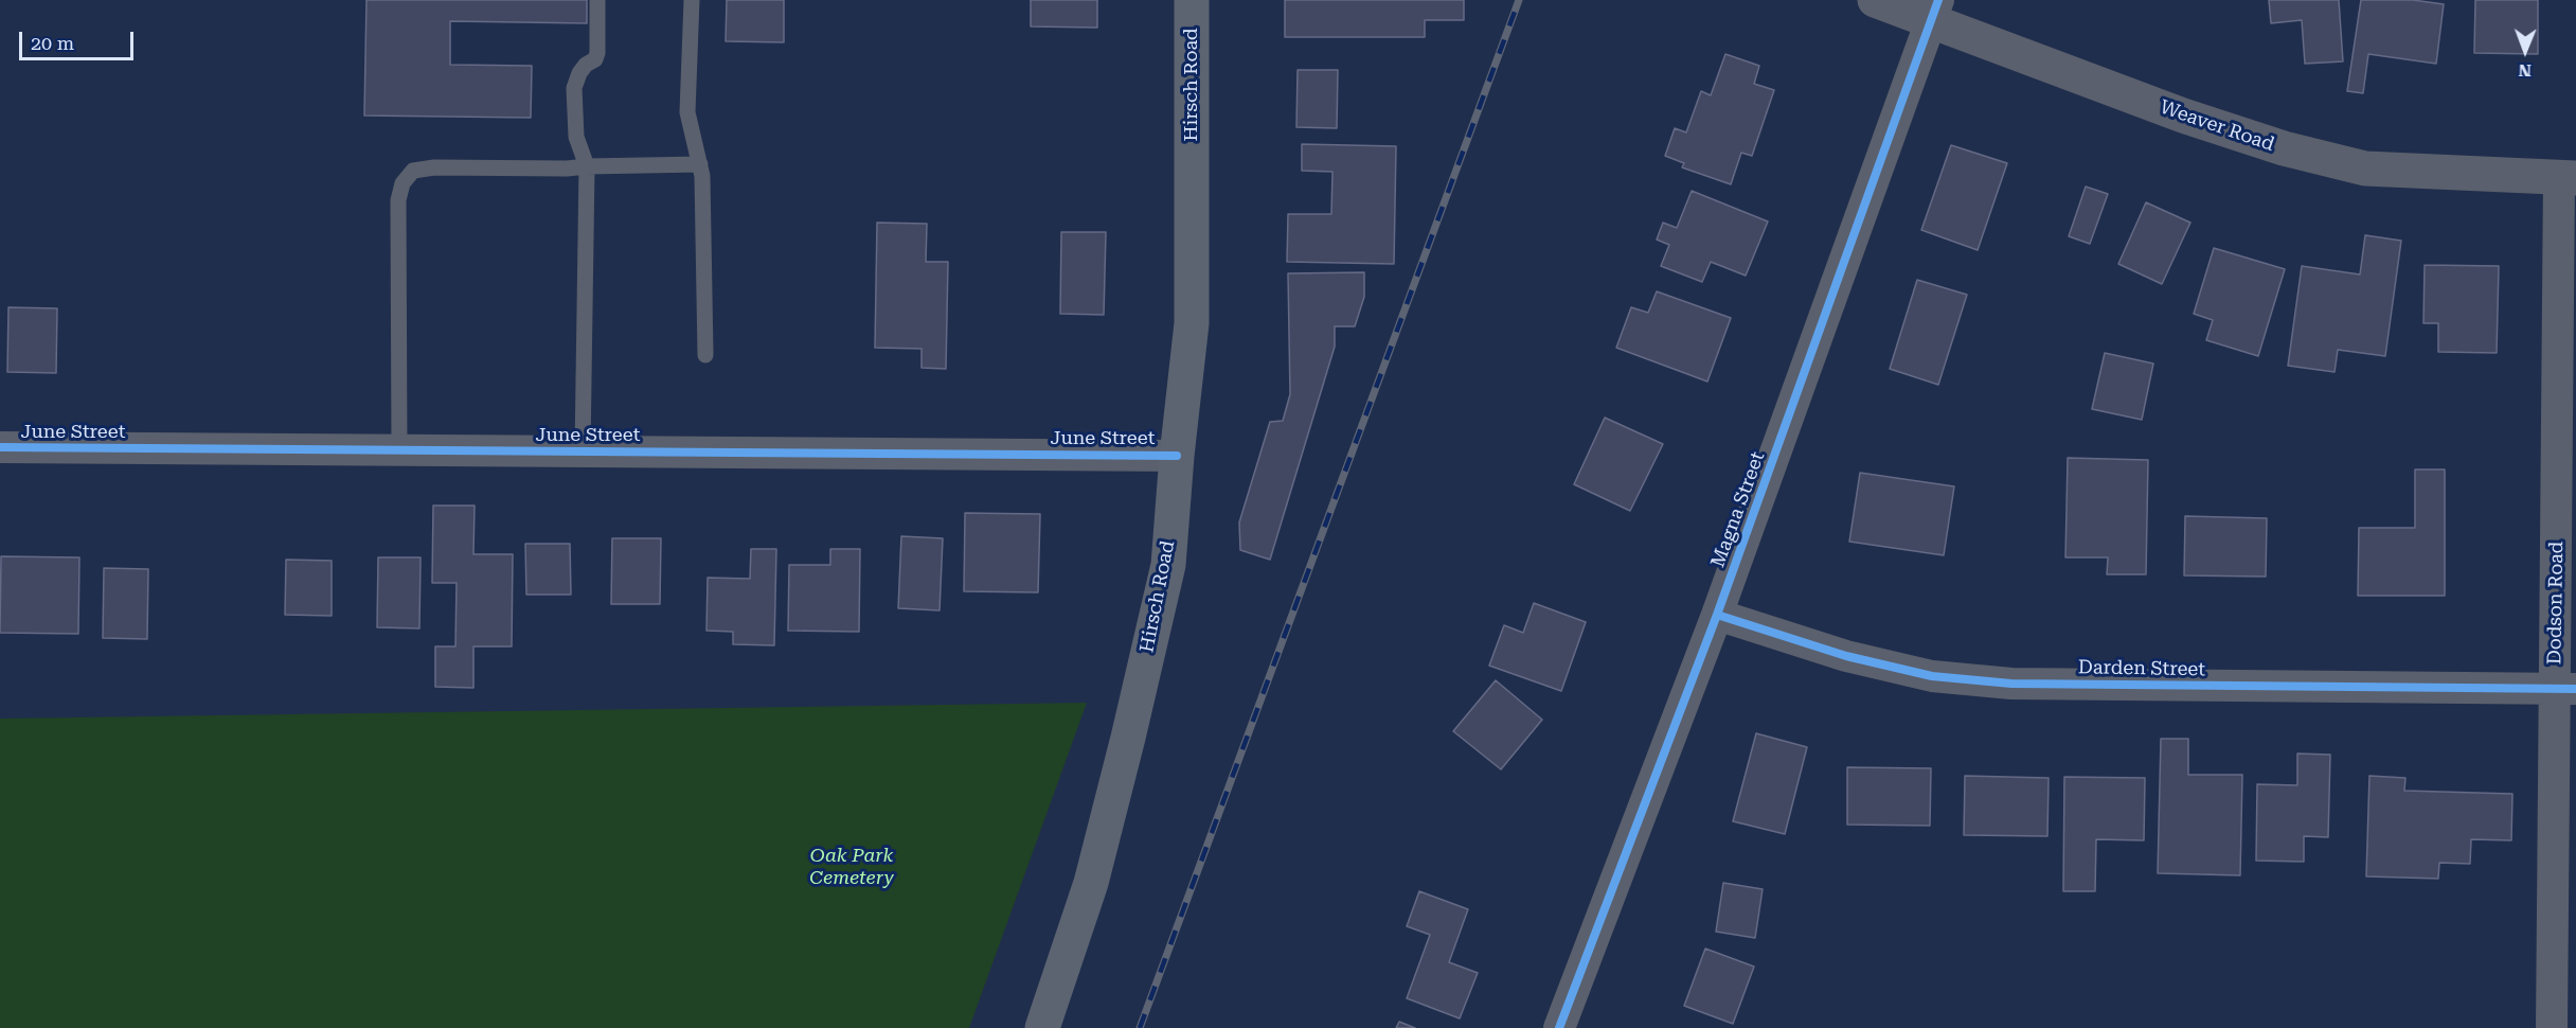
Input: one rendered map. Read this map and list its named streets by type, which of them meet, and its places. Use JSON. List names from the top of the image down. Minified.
{"streets":{"main road":["Hirsch Road"],"street":["Weaver Road","June Street","Magna Street","Dodson Road","Darden Street"]},"crossings":[["Hirsch Road","June Street"],["Weaver Road","Magna Street"],["Weaver Road","Dodson Road"],["Magna Street","Darden Street"],["Dodson Road","Darden Street"]],"parks":["Oak Park Cemetery"],"scale_bar":"20 m","north":"bottom"}
